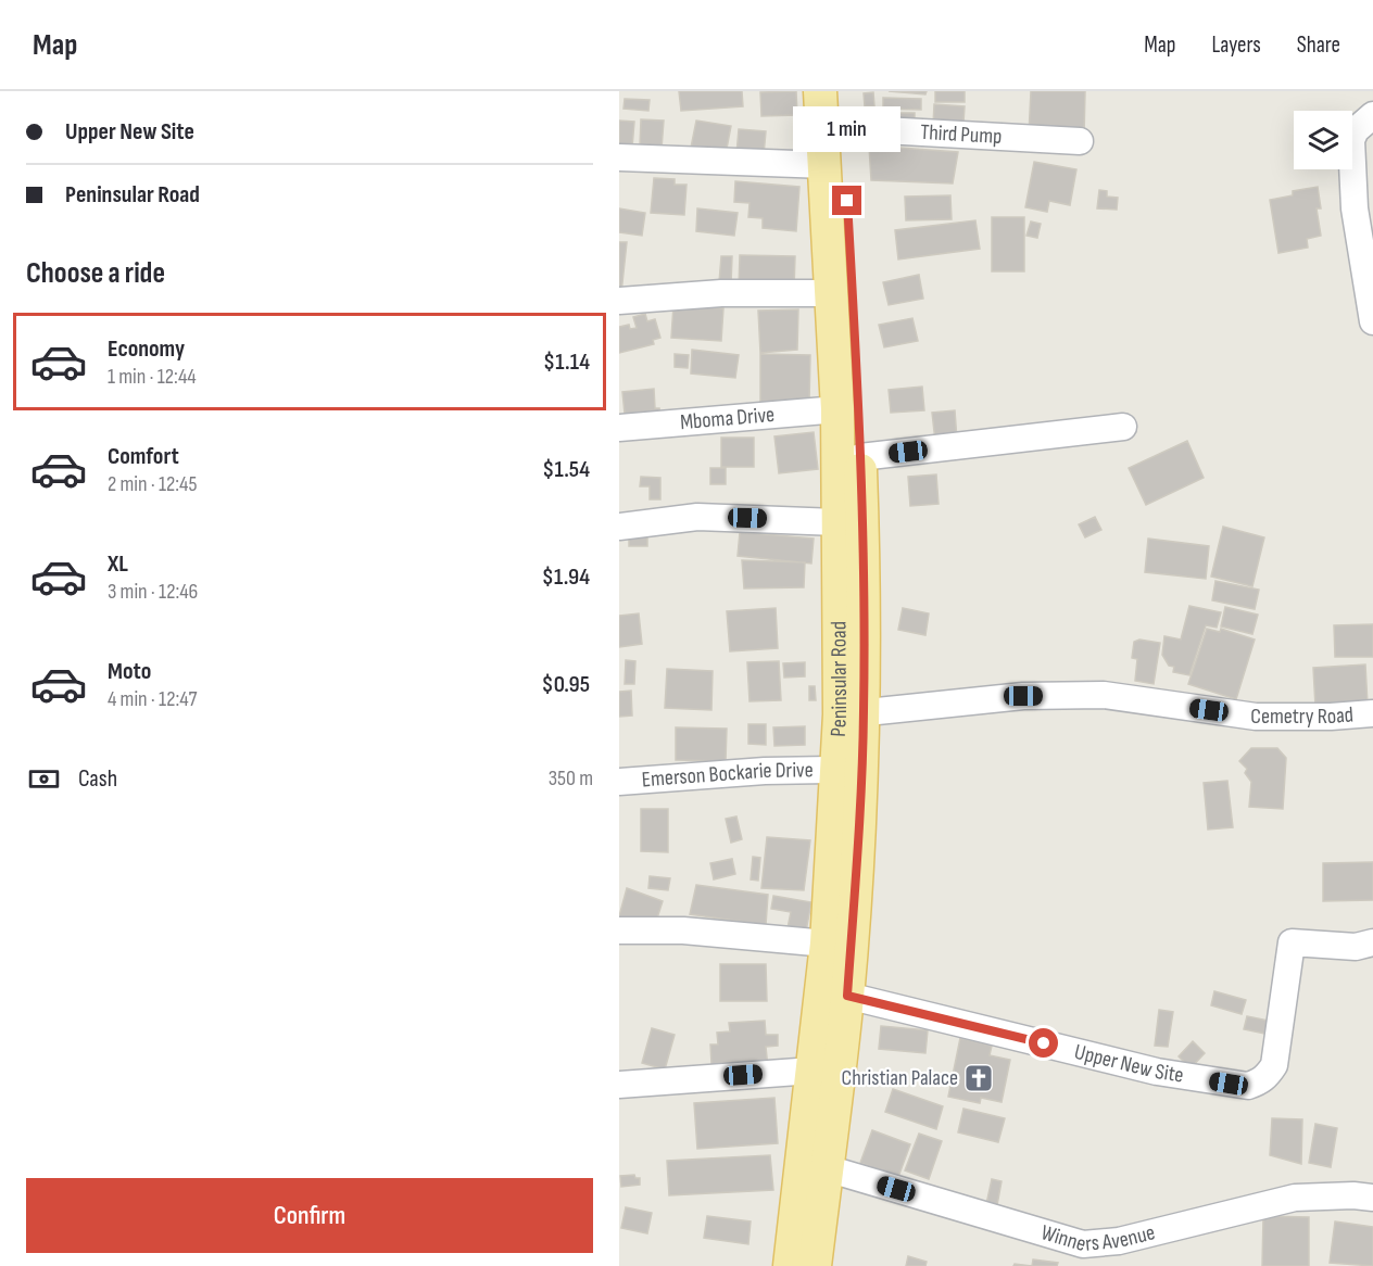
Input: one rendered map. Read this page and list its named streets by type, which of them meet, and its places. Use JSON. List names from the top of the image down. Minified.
{"streets":{"main road":["Peninsular Road"],"street":["Third Pump","Mboma Drive","Cemetry Road","Emerson Bockarie Drive","Upper New Site","Winners Avenue"]},"crossings":[["Third Pump","Peninsular Road"],["Mboma Drive","Peninsular Road"],["Peninsular Road","Cemetry Road"],["Peninsular Road","Emerson Bockarie Drive"],["Peninsular Road","Upper New Site"],["Peninsular Road","Winners Avenue"]],"places":{"church":["Christian Palace"]},"page":{"header":"Map","nav":["Map","Layers","Share"],"banner":["Upper New Site","Peninsular Road"],"bubble":"1 min","heading":"Choose a ride","list":[{"name":"Economy","note":"1 min · 12:44","value":"$1.14"},{"name":"Comfort","note":"2 min · 12:45","value":"$1.54"},{"name":"XL","note":"3 min · 12:46","value":"$1.94"},{"name":"Moto","note":"4 min · 12:47","value":"$0.95"}],"pay":["Cash","350 m"],"buttons":"Confirm"}}
